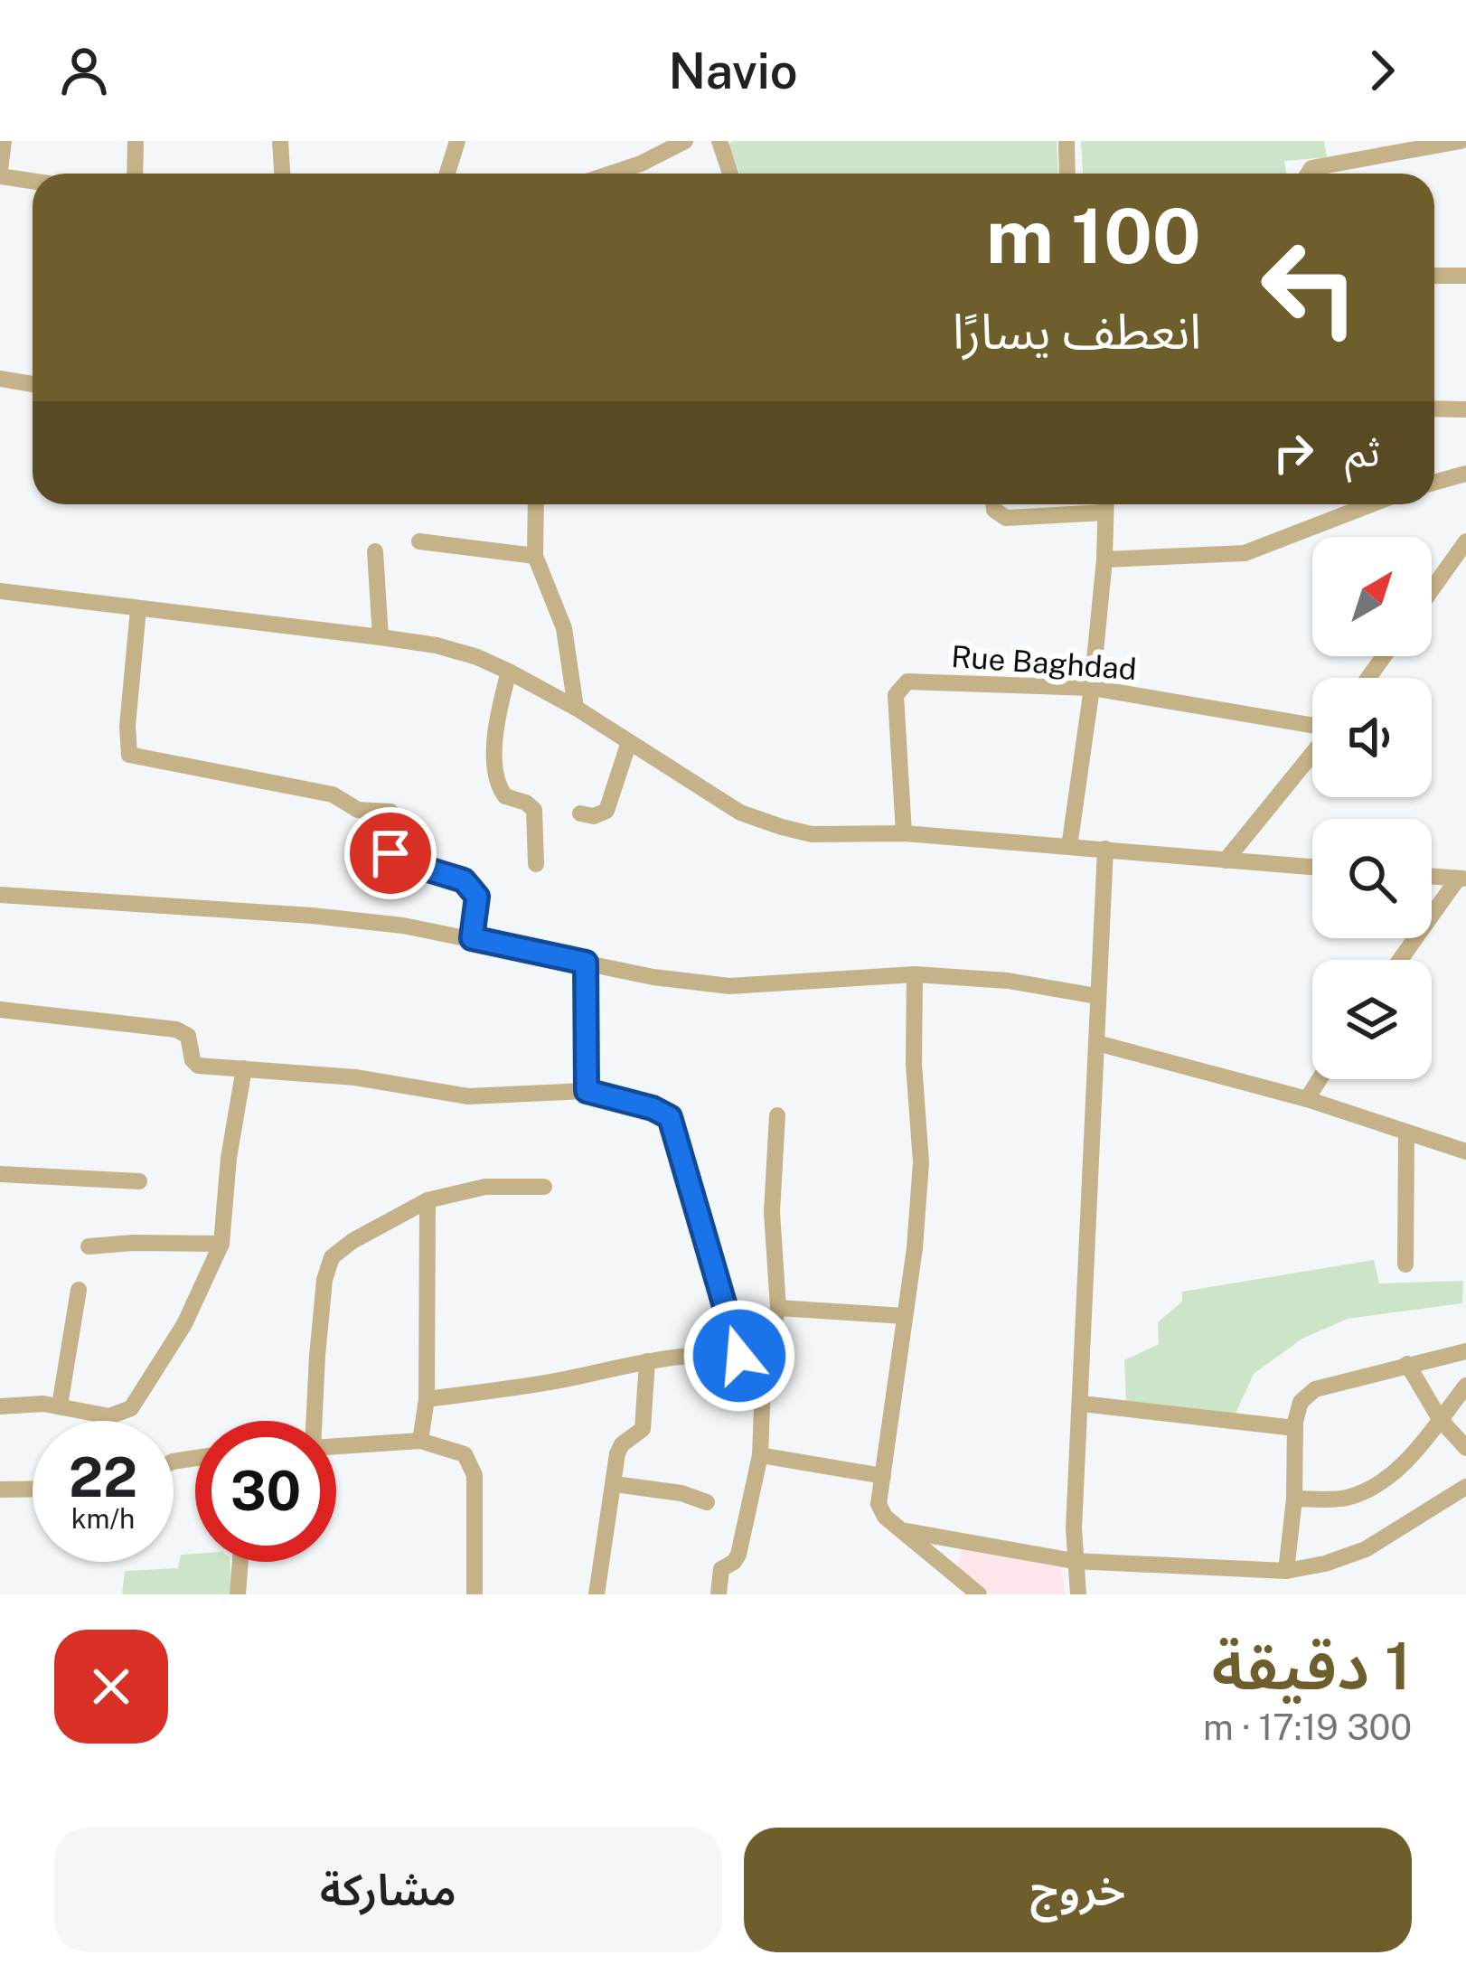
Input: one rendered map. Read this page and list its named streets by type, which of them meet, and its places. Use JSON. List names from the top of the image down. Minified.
{"streets":{"street":["Rue Baghdad"]},"north":"top right","page":{"header":"Navio","turn":["100 m","انعطف يسارًا"],"then":"ثم","speed":"22 km/h","limit":"30","heading":["1 دقيقة","300 m · 17:19"],"buttons":["خروج","مشاركة"]}}
